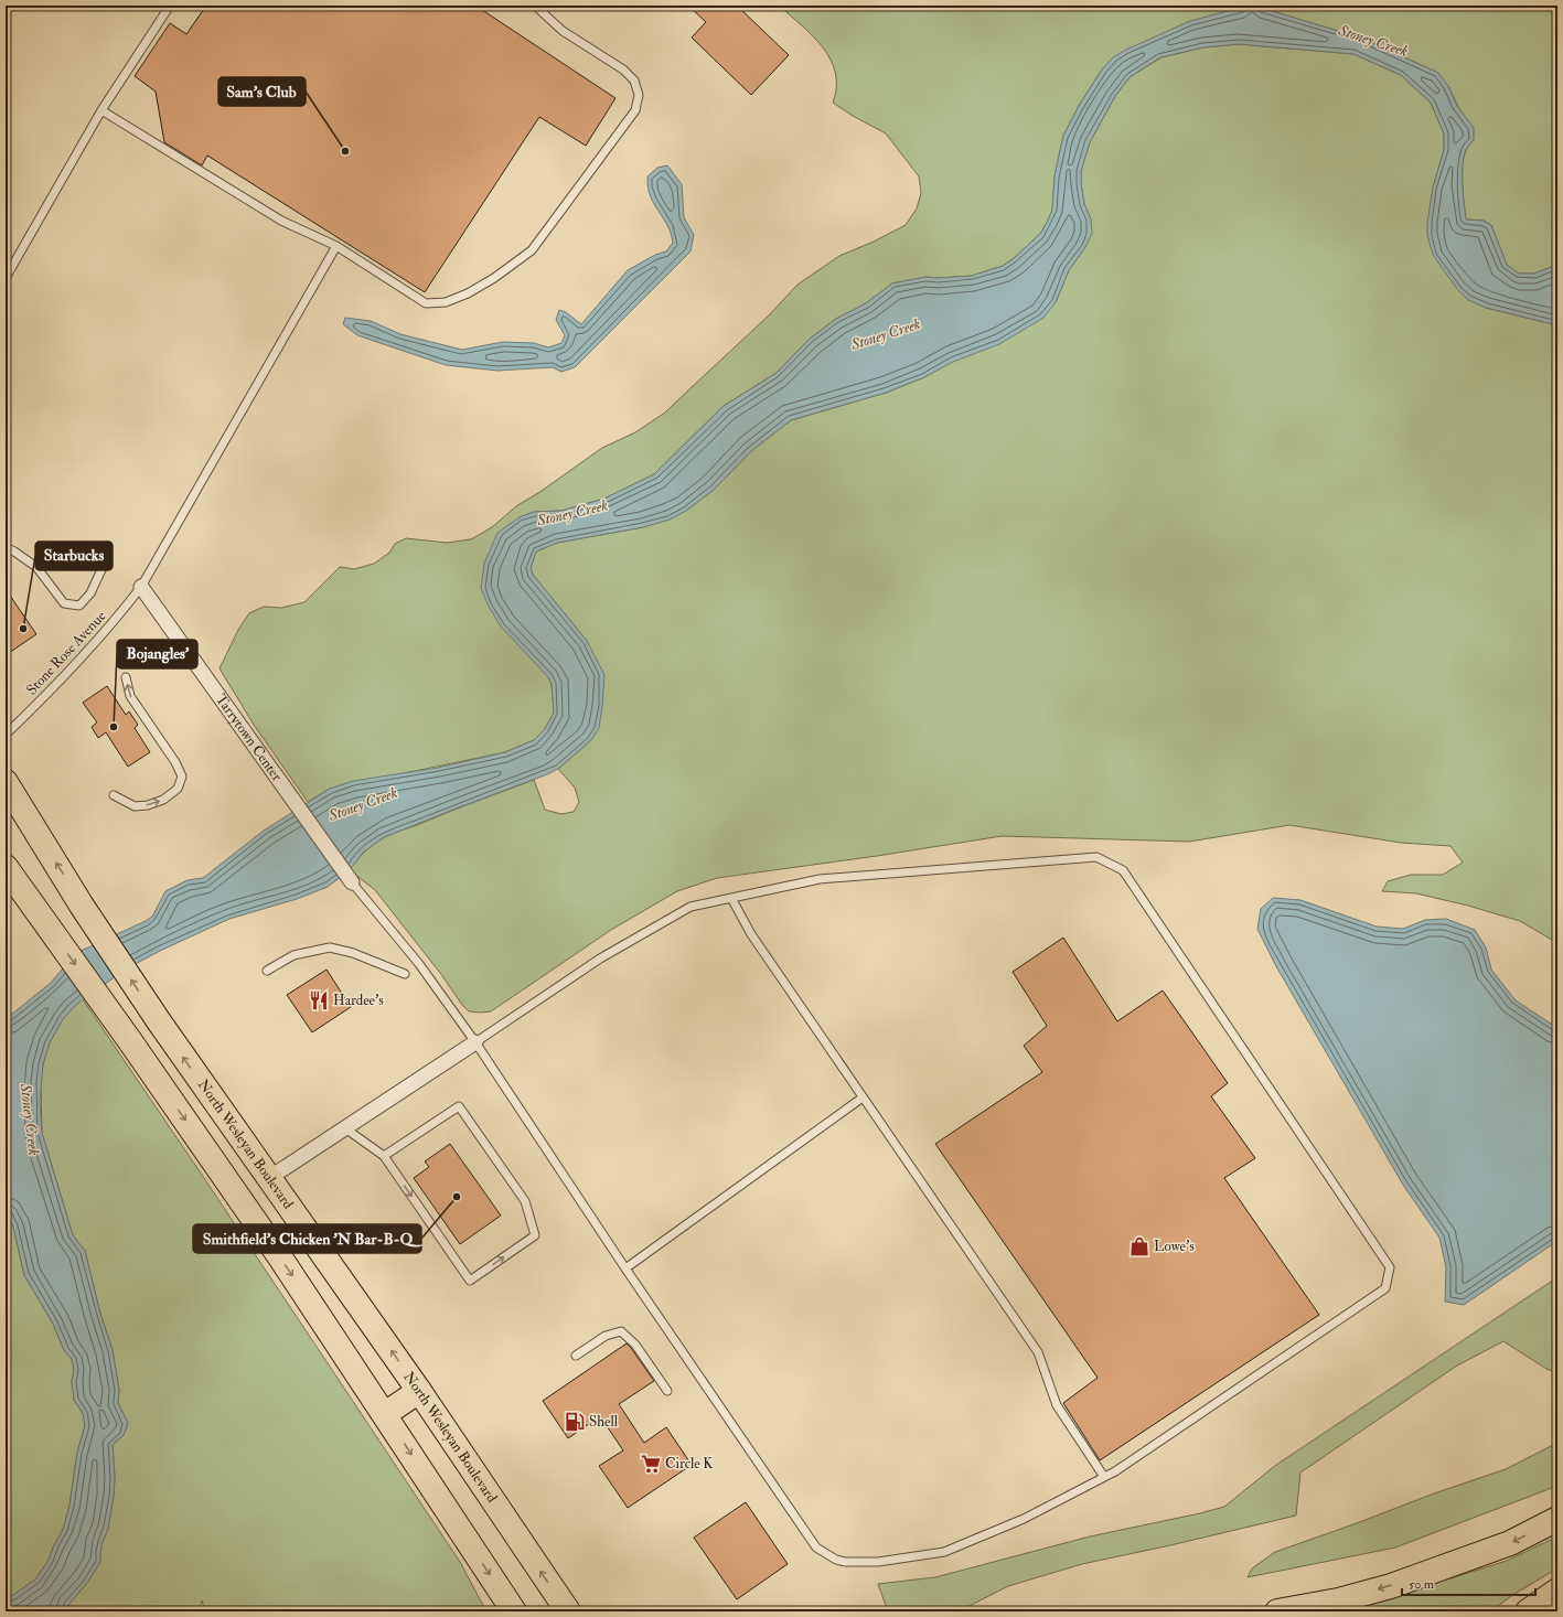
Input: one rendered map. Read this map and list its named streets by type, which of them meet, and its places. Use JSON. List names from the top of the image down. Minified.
{"streets":{"highway":["North Wesleyan Boulevard"],"street":["Tarrytown Center"],"lane":["Stone Rose Avenue"]},"crossings":[["Stone Rose Avenue","Tarrytown Center"]],"water":["Stoney Creek"],"places":{"other":["Sam's Club","Starbucks","Bojangles'","Smithfield's Chicken 'N Bar-B-Q"],"restaurant":["Hardee's"],"shop":["Lowe's"],"fuel station":["Shell"],"supermarket":["Circle K"]},"scale_bar":"50 m"}
